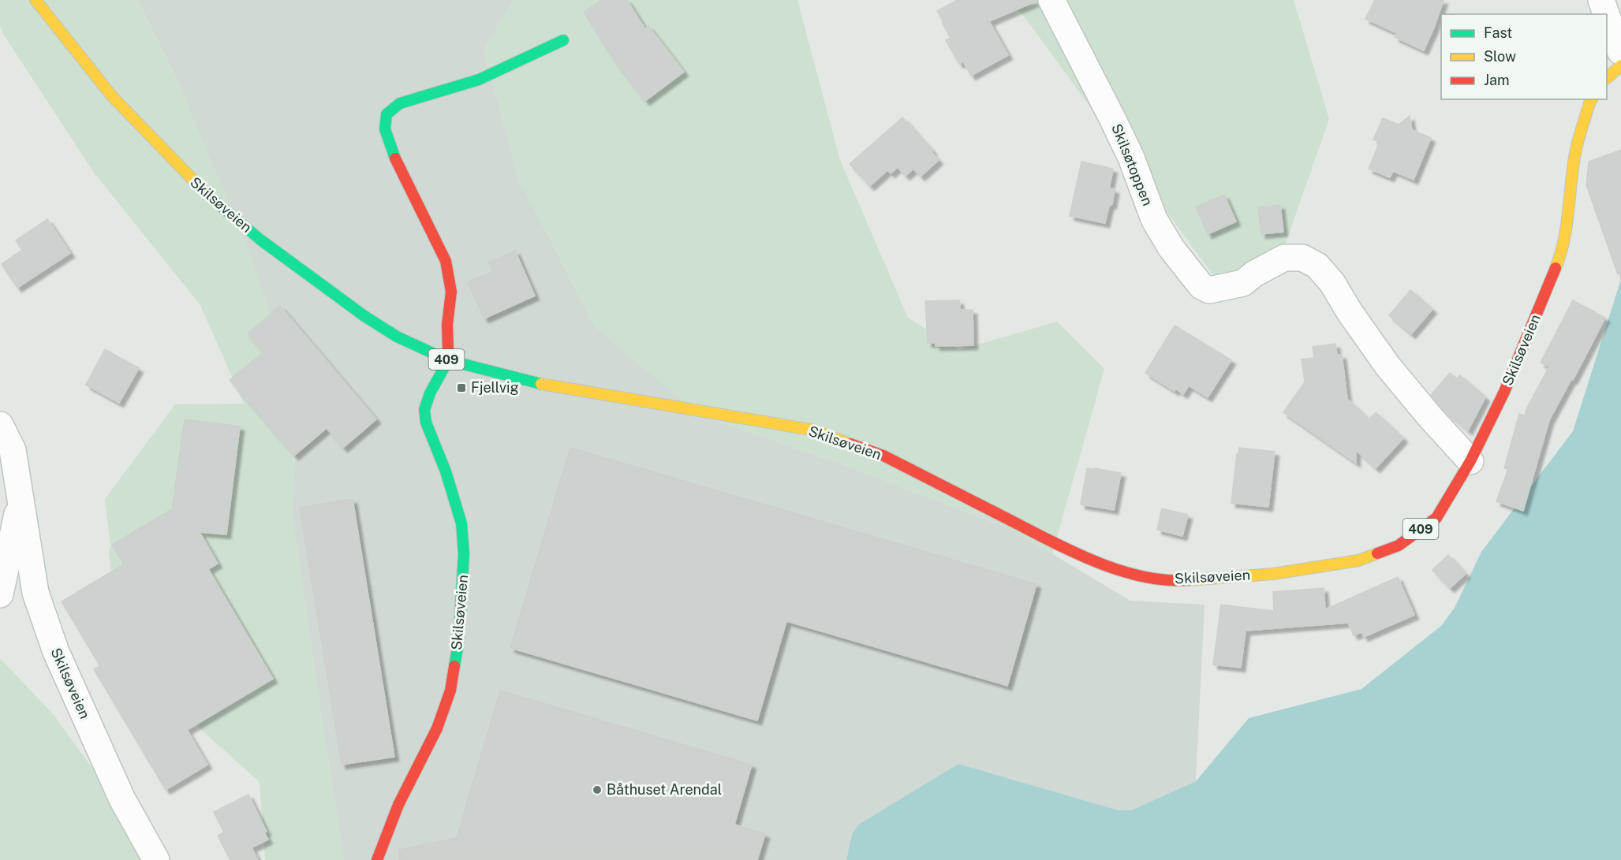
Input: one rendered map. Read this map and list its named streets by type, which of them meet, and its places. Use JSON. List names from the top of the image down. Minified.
{"streets":{"main road":["Skilsøveien","409"],"street":["Skilsøtoppen"]},"crossings":[["Skilsøtoppen","Skilsøveien"]],"places":{"transit":["Fjellvig"],"other":["Båthuset Arendal"]},"legend":["Fast","Slow","Jam"]}
